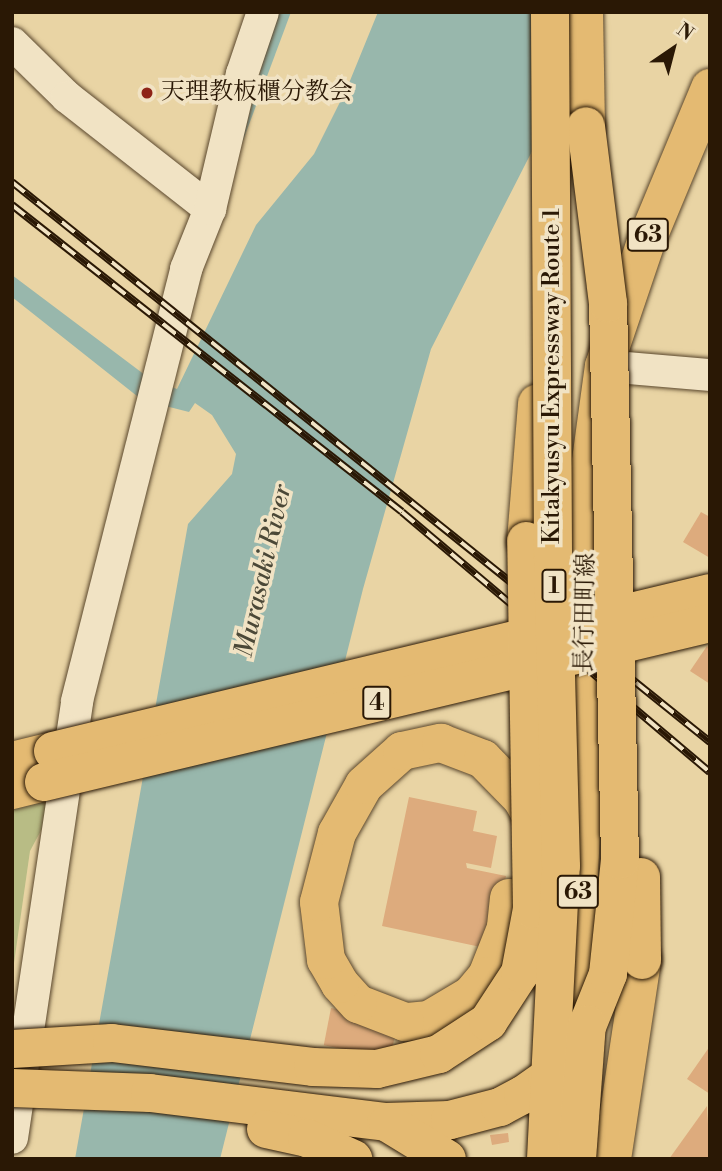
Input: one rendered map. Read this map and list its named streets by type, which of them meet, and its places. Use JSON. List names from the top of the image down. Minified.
{"streets":{"main road":["63","Kitakyusyu Expressway Route 1","1","長行田町線","4"]},"water":["Murasaki River"],"places":["天理教板櫃分教会"],"north":"top right"}
